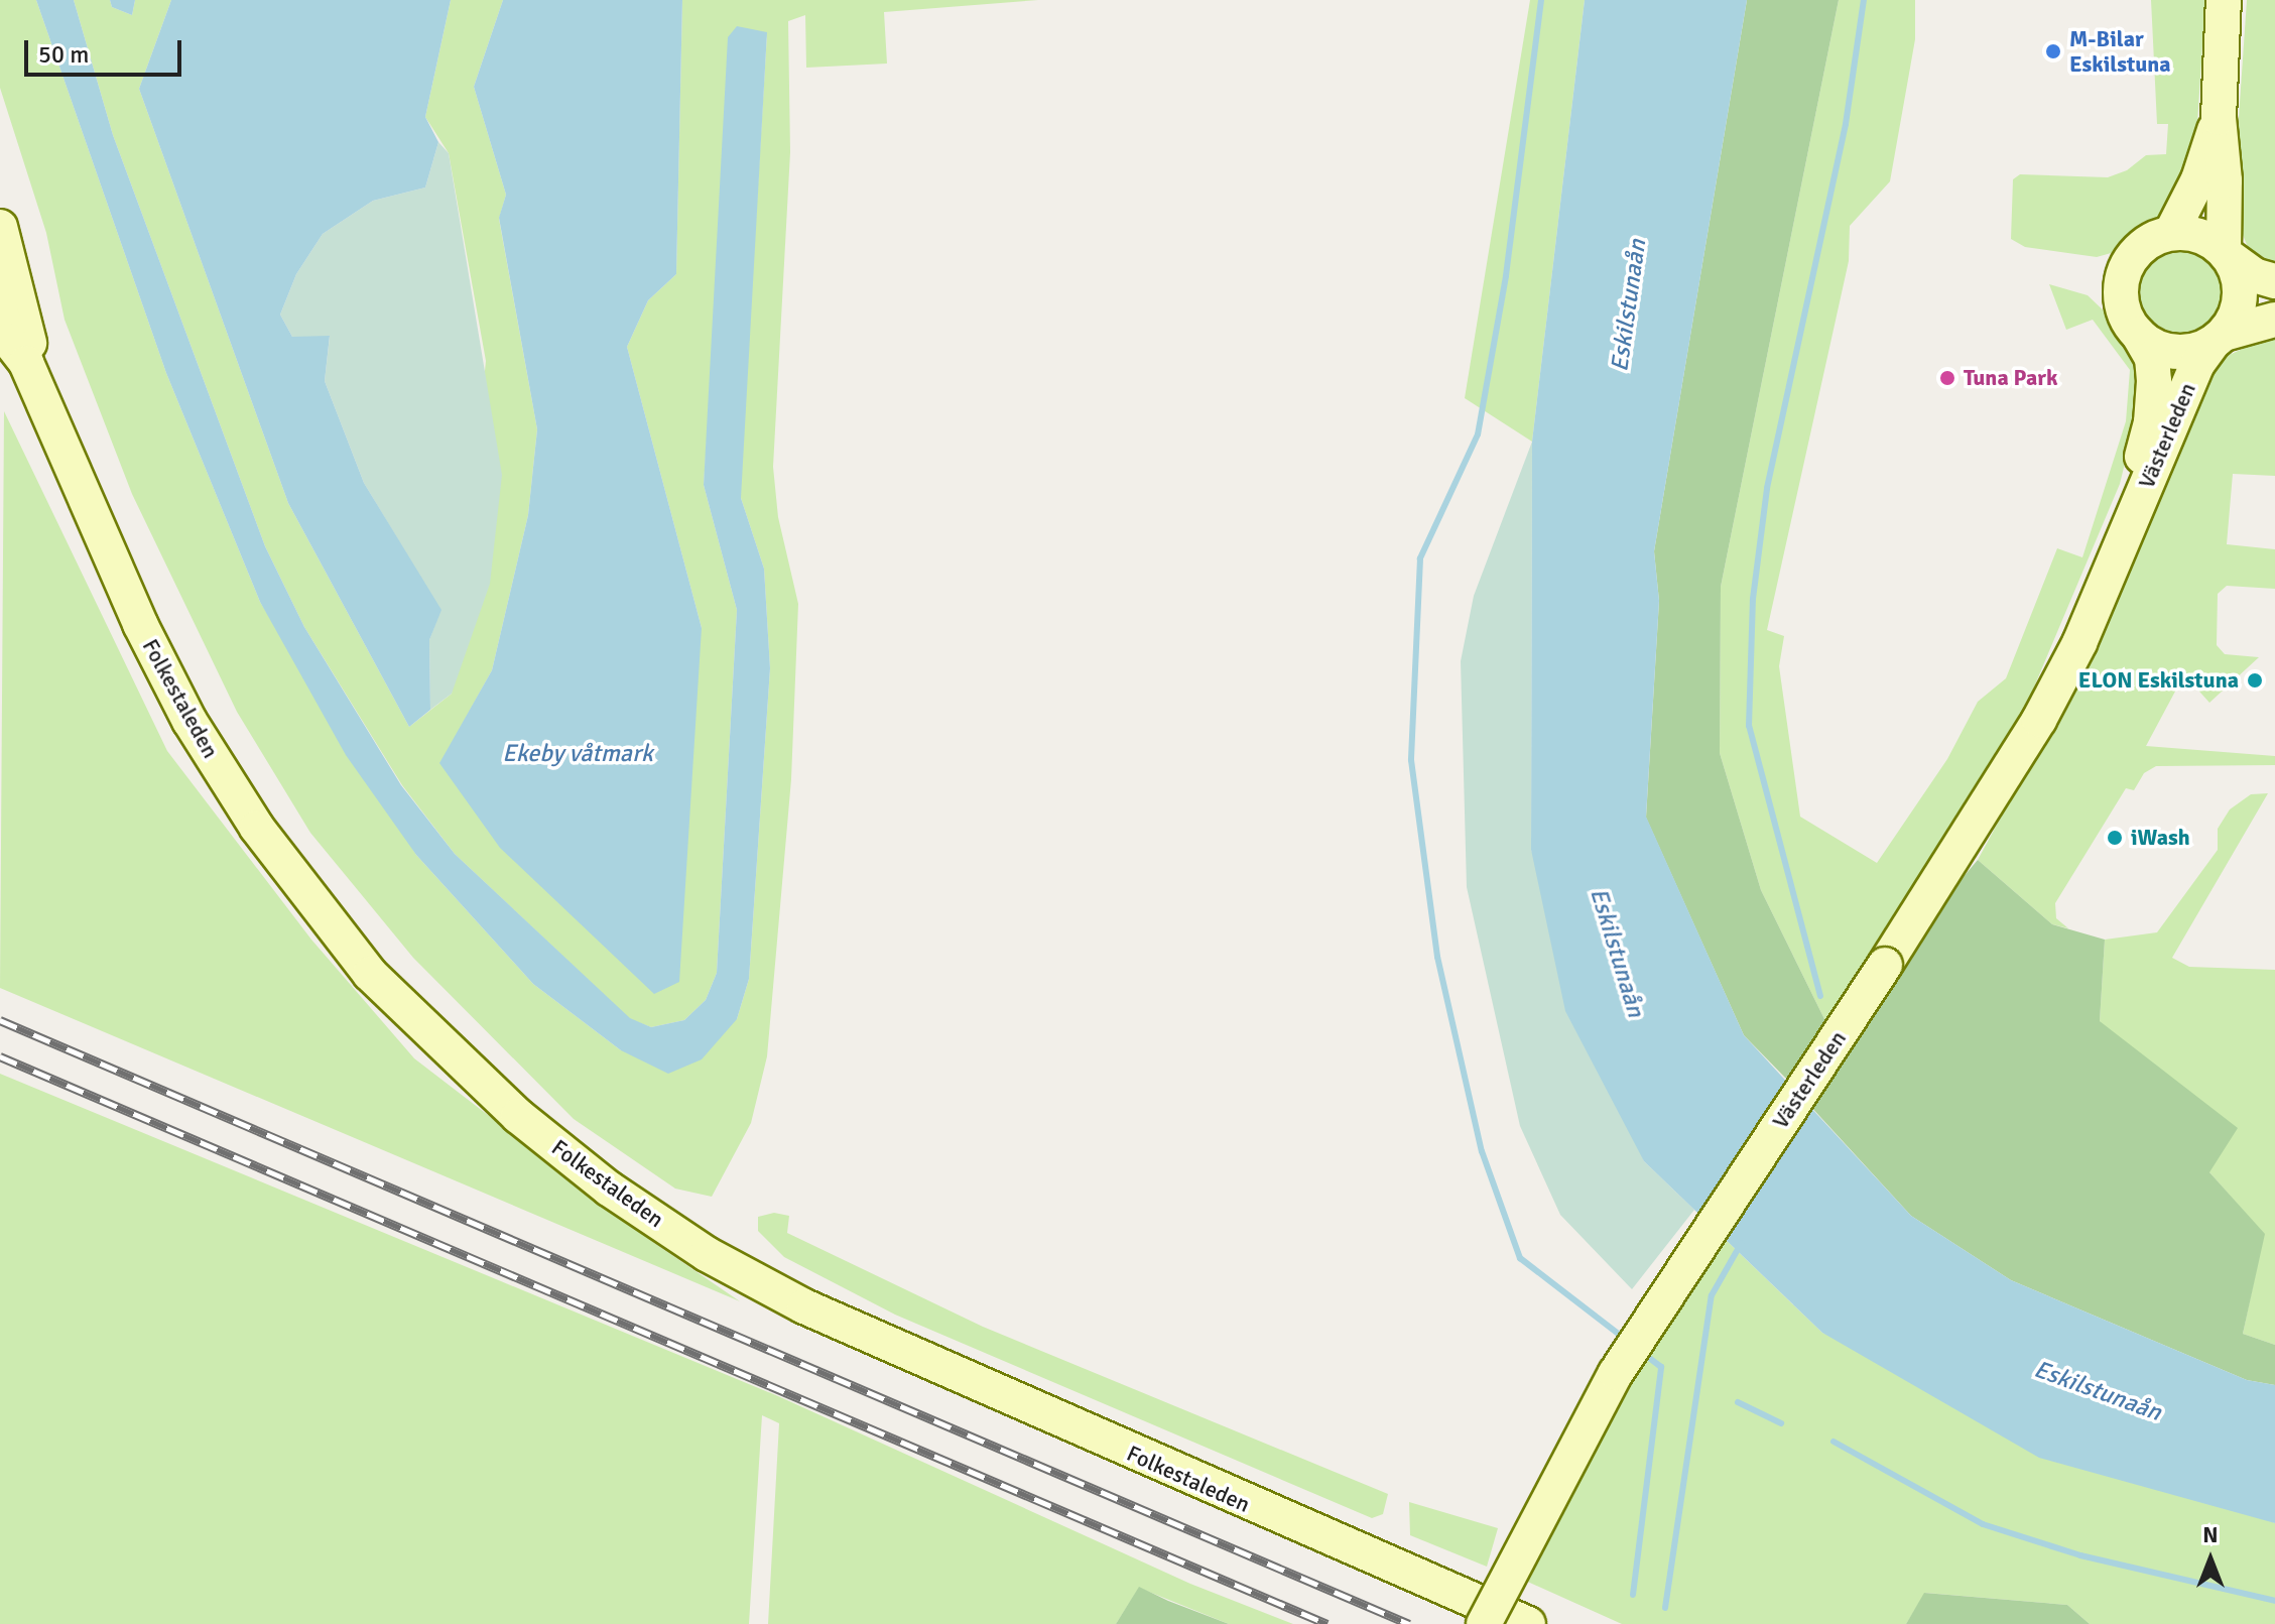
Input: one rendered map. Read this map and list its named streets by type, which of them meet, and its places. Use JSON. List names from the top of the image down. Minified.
{"streets":{"main road":["Västerleden","Folkestaleden"]},"water":["Eskilstunaån","Ekeby våtmark"],"places":["M-Bilar Eskilstuna","Tuna Park","ELON Eskilstuna","iWash"],"scale_bar":"50 m","north":"top"}
